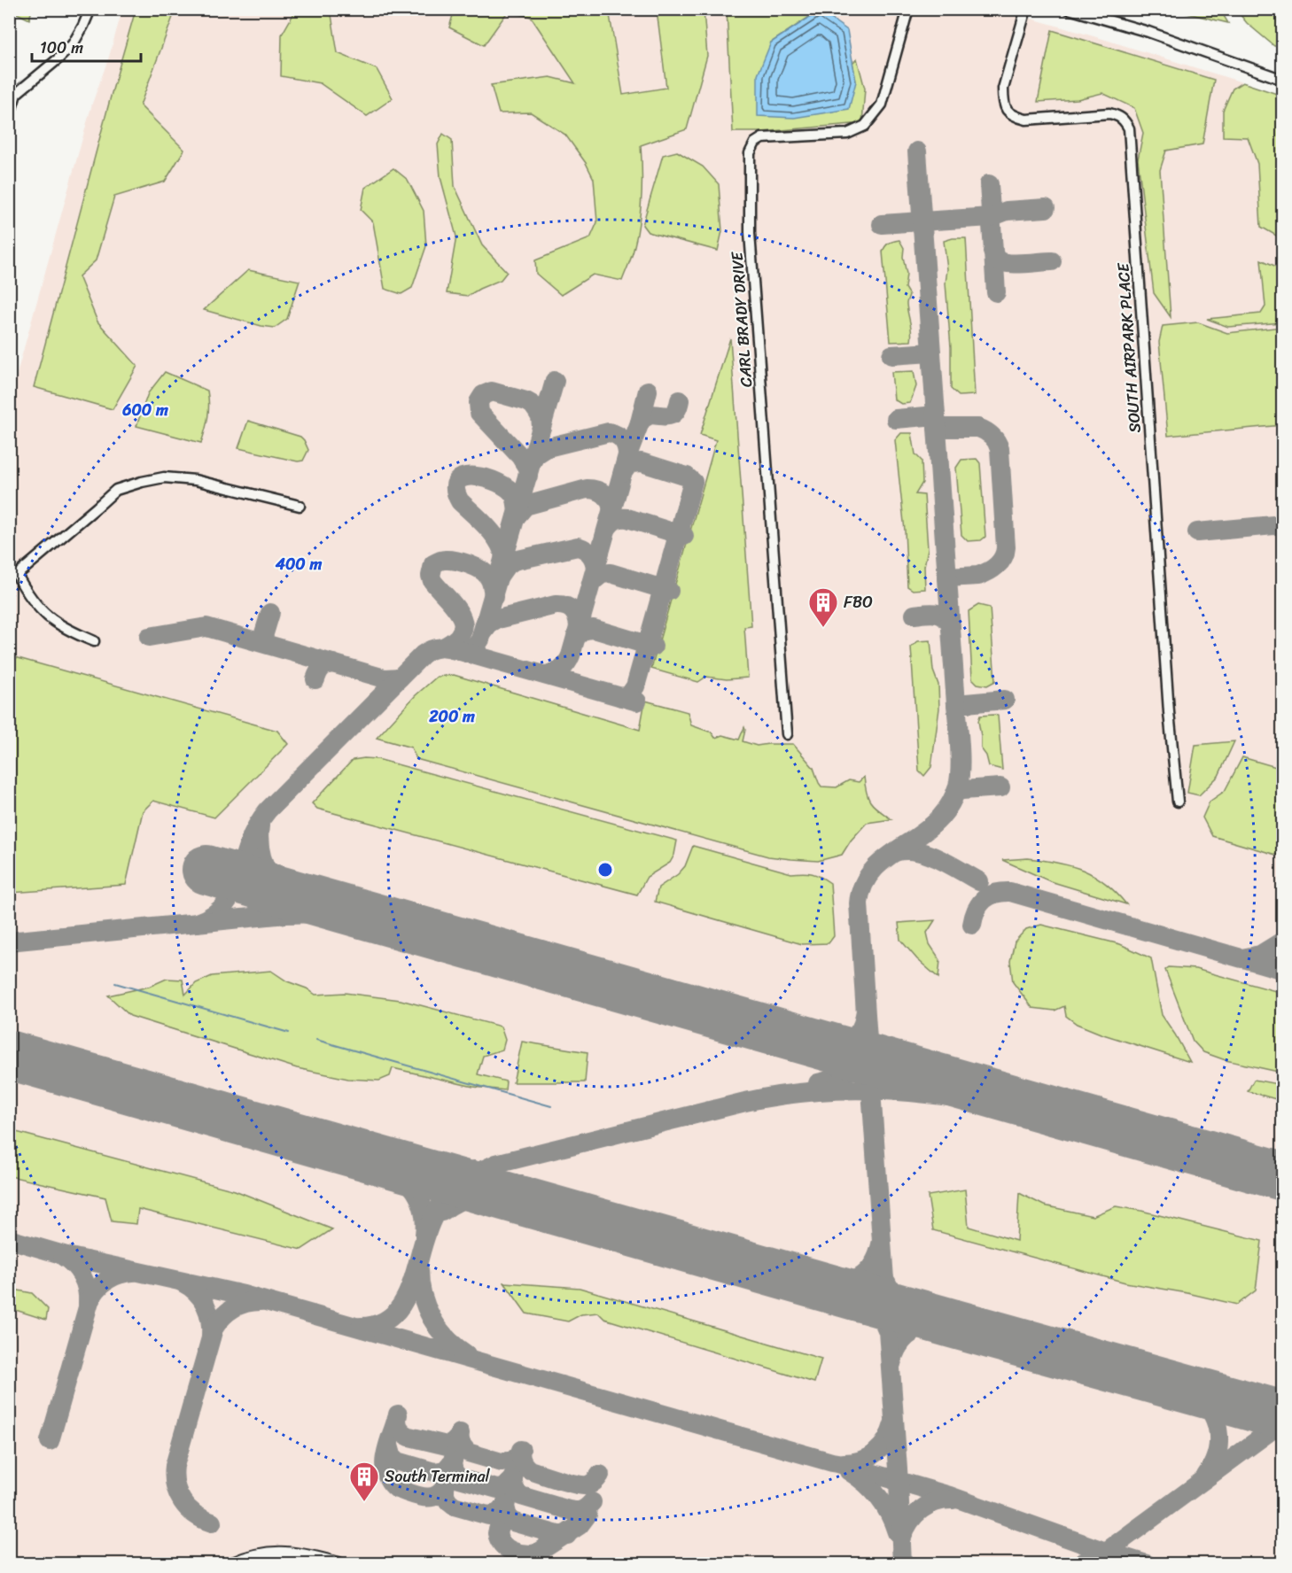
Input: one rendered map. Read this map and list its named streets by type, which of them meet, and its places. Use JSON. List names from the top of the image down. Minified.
{"streets":{"street":["CARL BRADY DRIVE","SOUTH AIRPARK PLACE"]},"places":{"building":["FBO","South Terminal"]},"scale_bar":"100 m","rings":["600 m","400 m","200 m"]}
